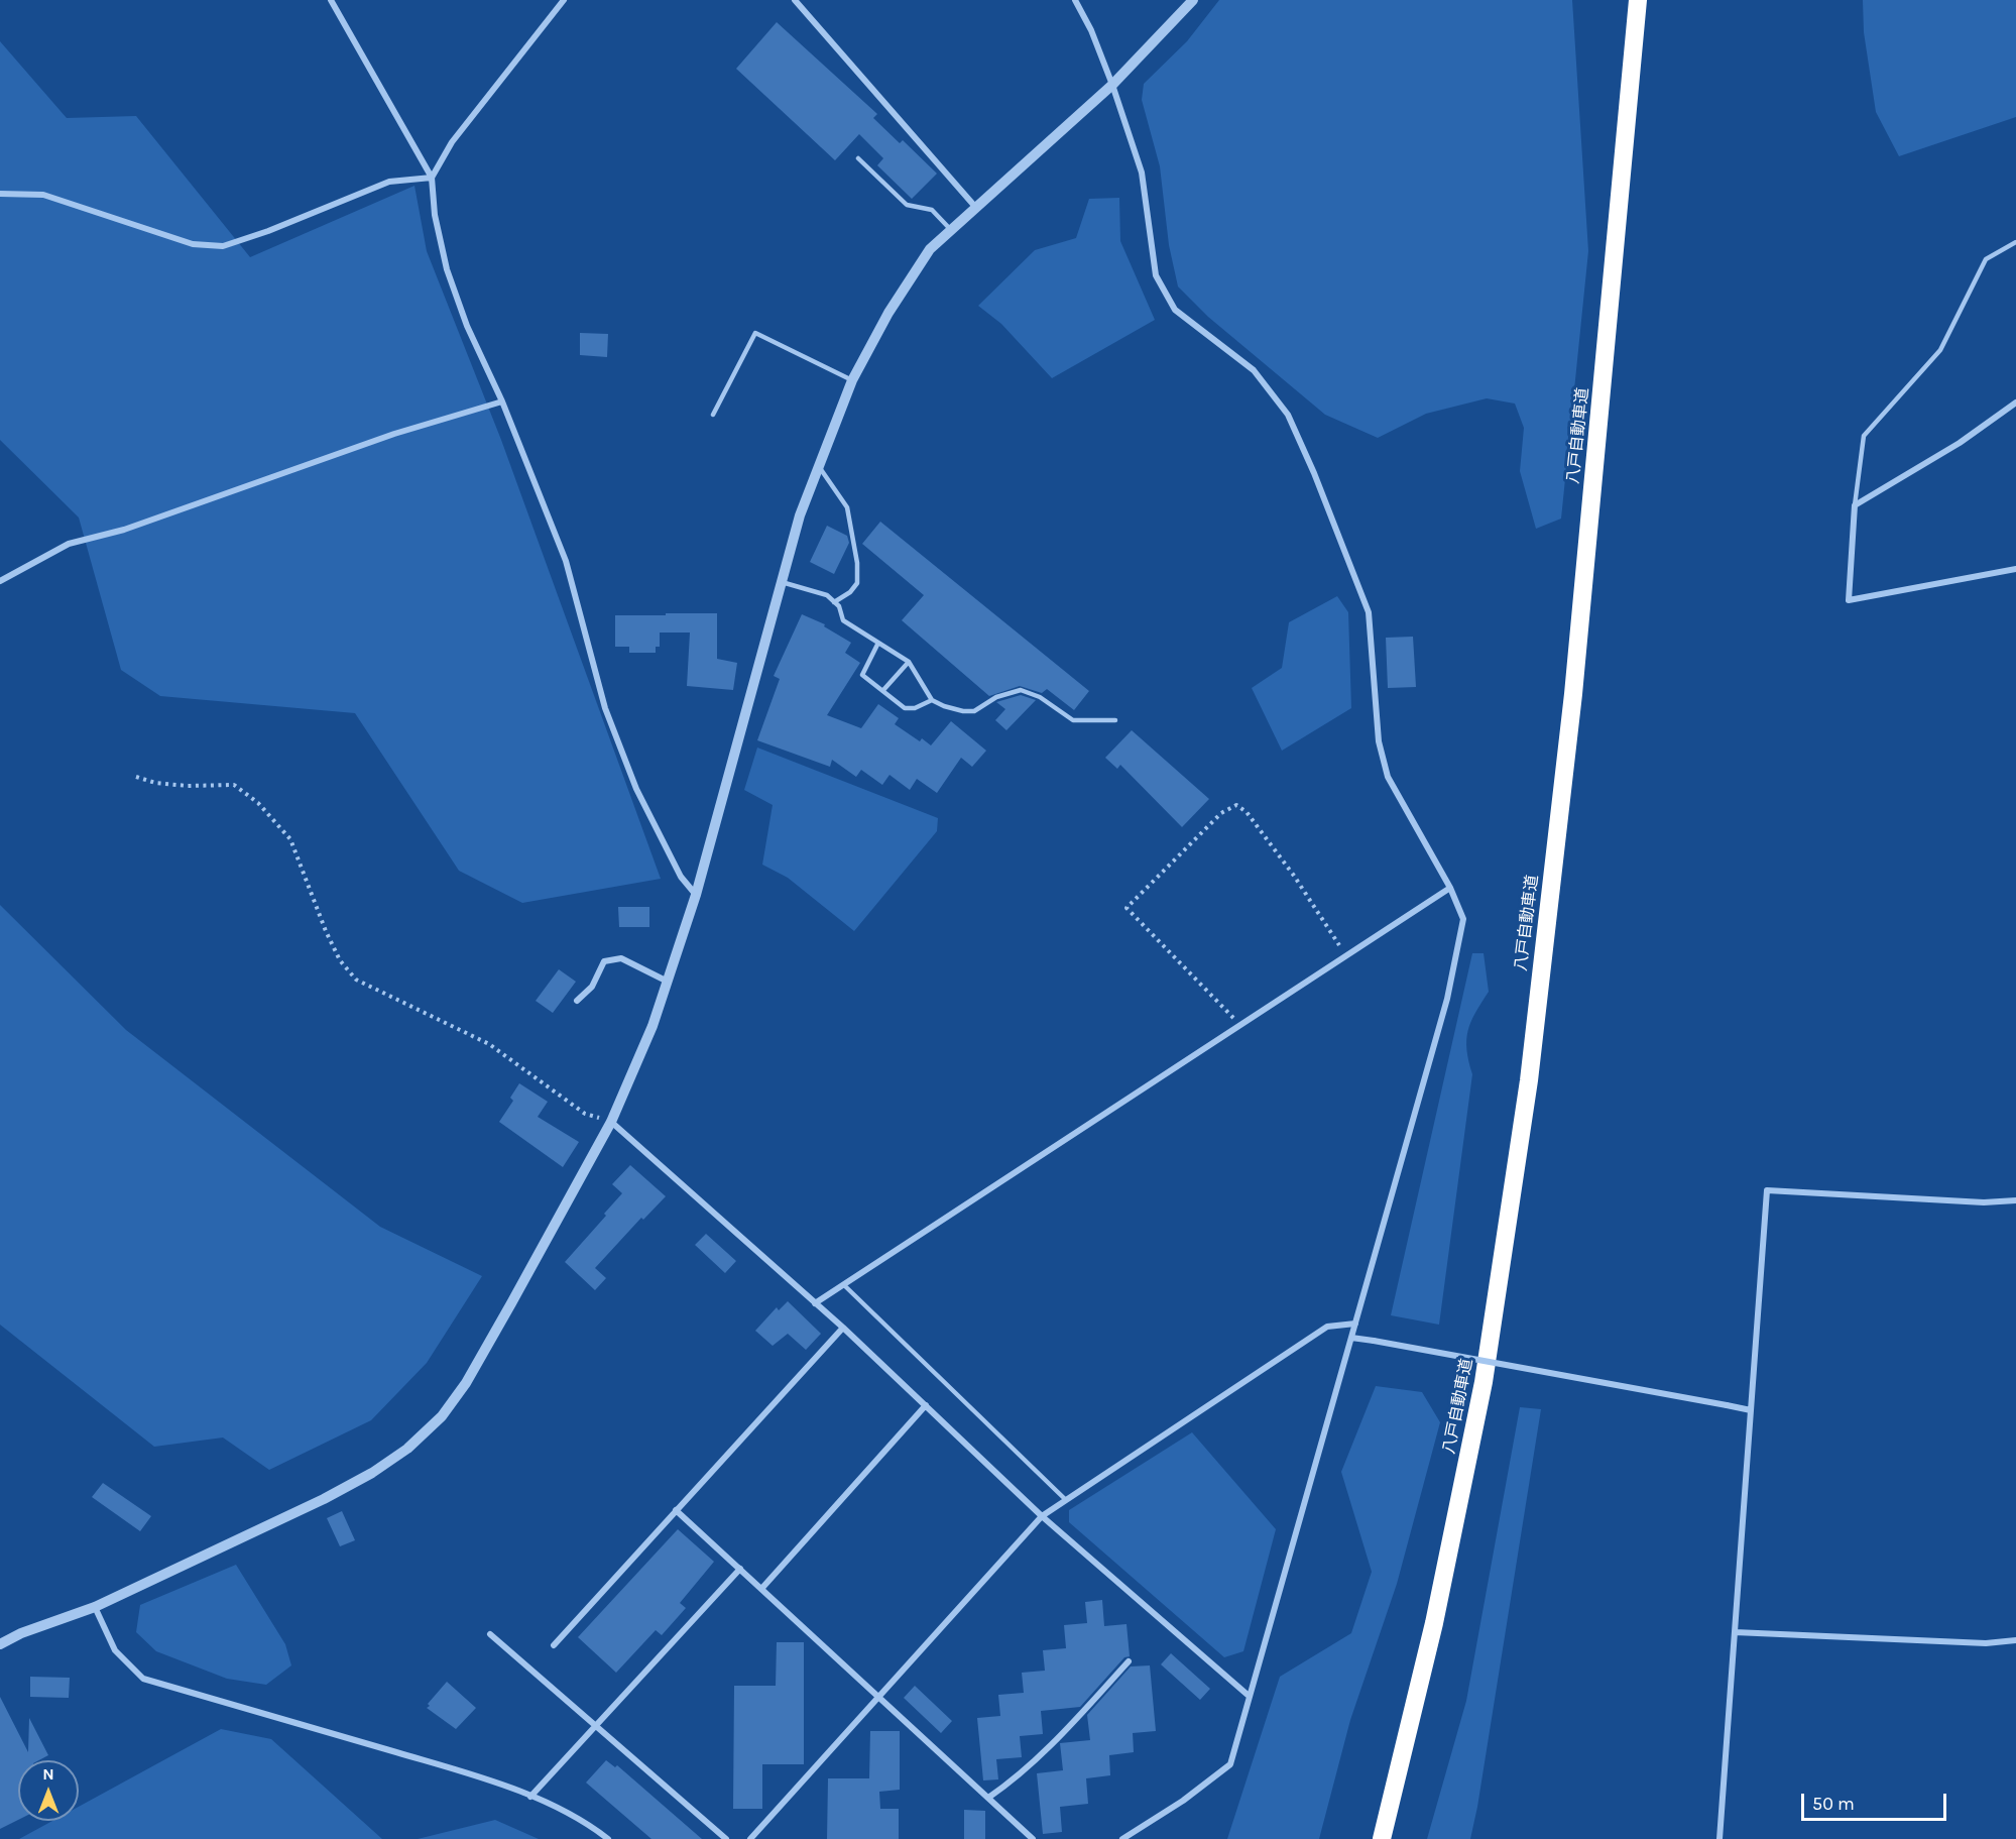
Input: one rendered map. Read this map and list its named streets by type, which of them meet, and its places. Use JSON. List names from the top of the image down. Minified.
{"streets":{"highway":["八戸自動車道"]},"scale_bar":"50 m","north":"top"}
